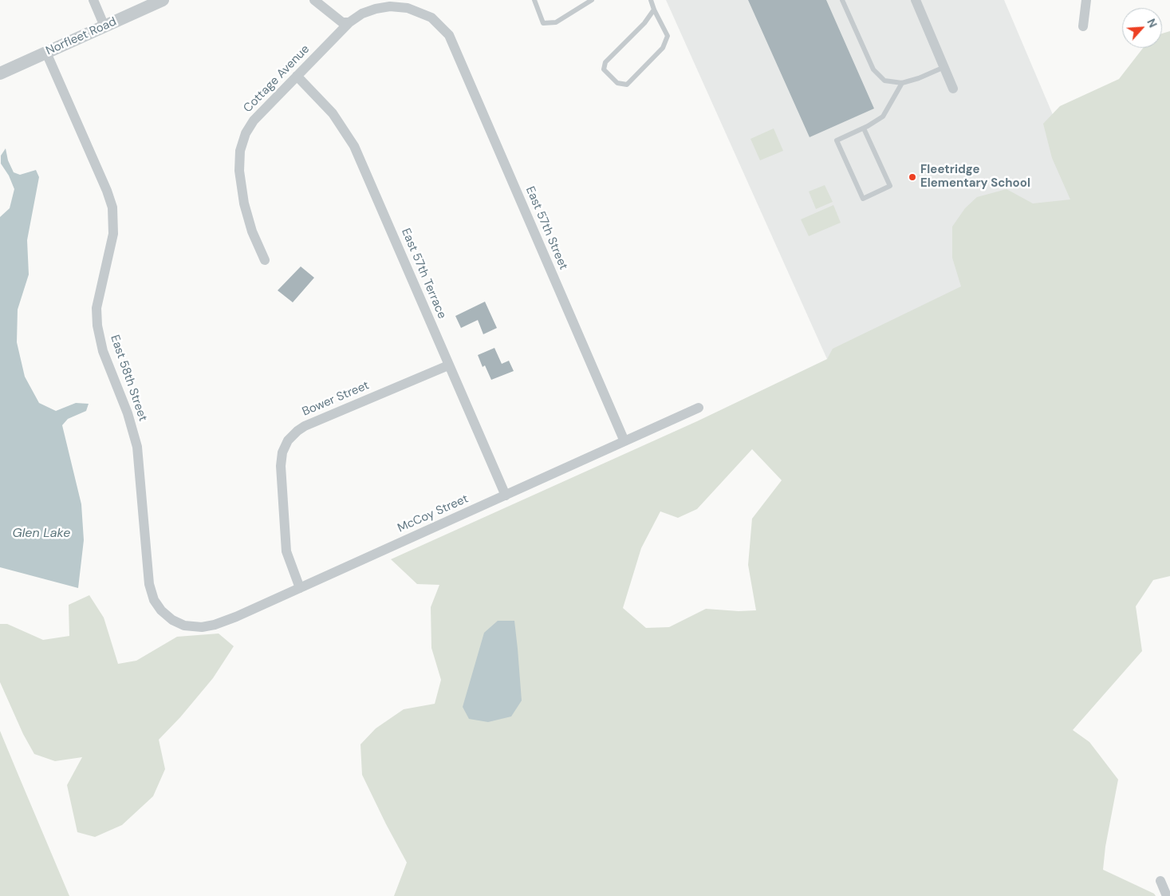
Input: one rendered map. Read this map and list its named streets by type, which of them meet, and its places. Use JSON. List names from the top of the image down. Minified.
{"streets":{"street":["Norfleet Road","Cottage Avenue","East 57th Street","East 57th Terrace","East 58th Street","Bower Street","McCoy Street"]},"crossings":[["Norfleet Road","East 58th Street"],["Cottage Avenue","East 57th Street"],["Cottage Avenue","East 57th Terrace"],["East 57th Street","McCoy Street"],["East 57th Terrace","Bower Street"],["East 57th Terrace","McCoy Street"],["East 58th Street","McCoy Street"],["Bower Street","McCoy Street"]],"water":["Glen Lake"],"places":["Fleetridge Elementary School"],"north":"top right"}
